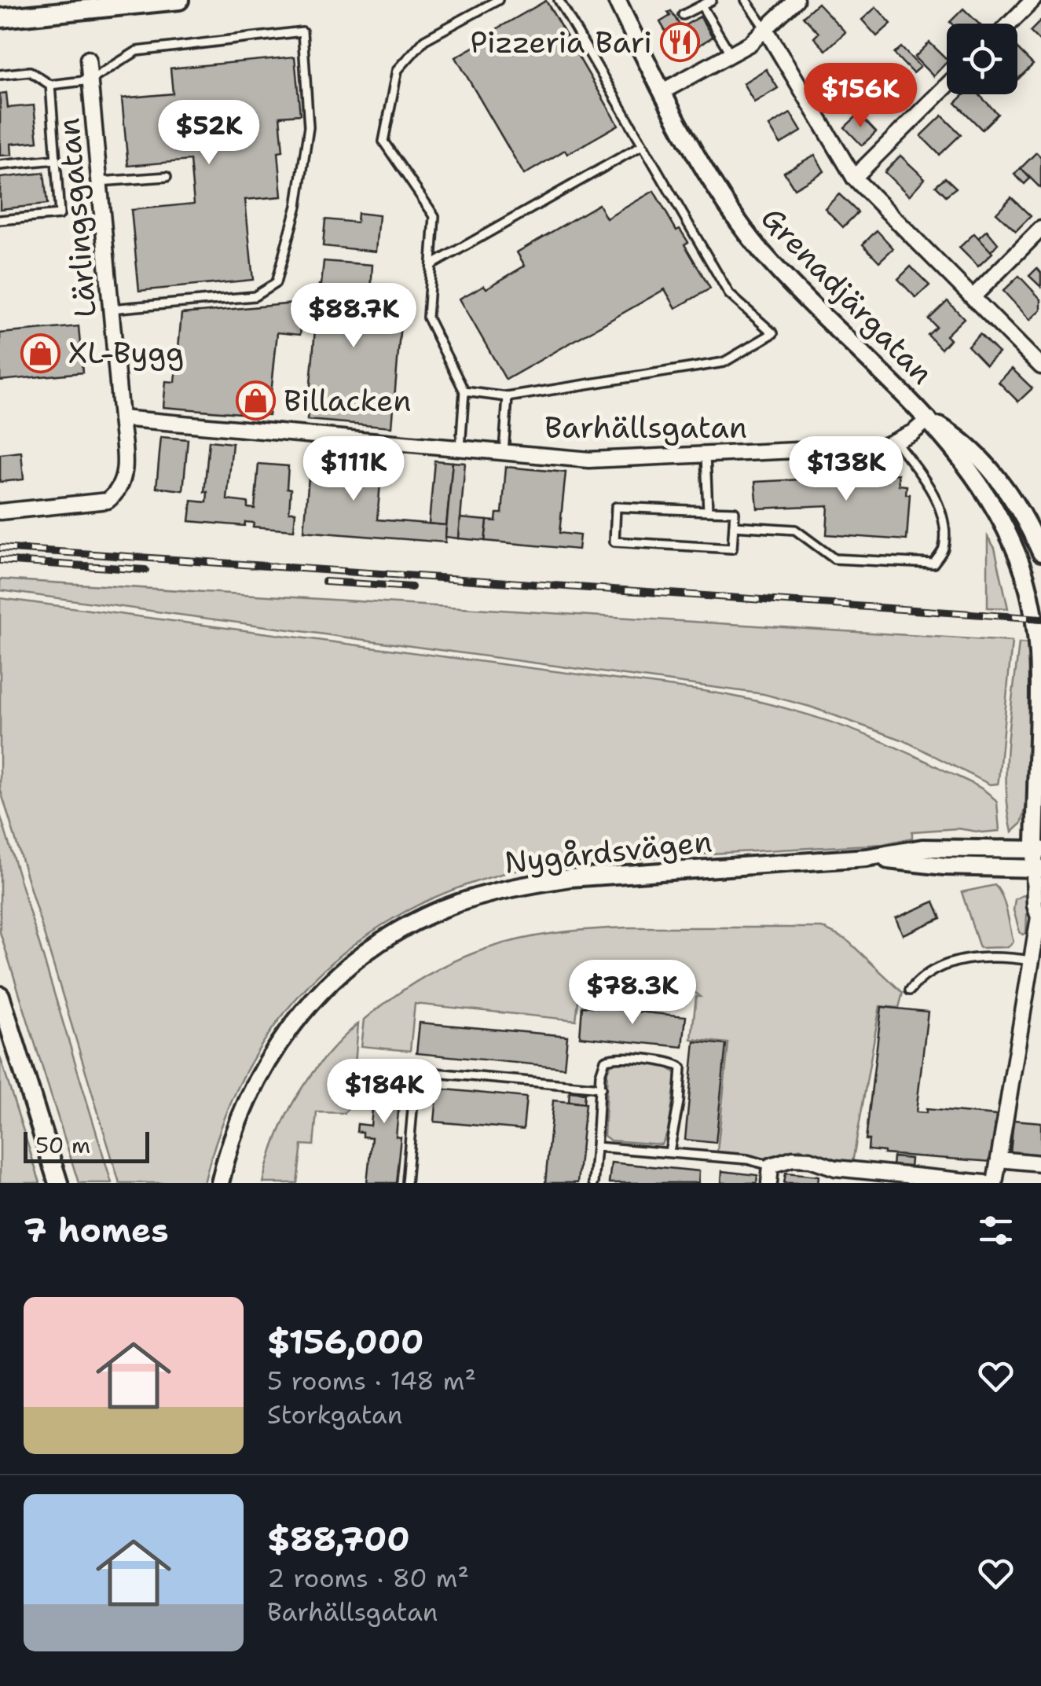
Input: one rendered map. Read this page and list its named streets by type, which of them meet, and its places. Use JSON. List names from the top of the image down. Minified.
{"streets":{"street":["Lärlingsgatan","Grenadjärgatan","Barhällsgatan","Nygårdsvägen"]},"crossings":[["Lärlingsgatan","Barhällsgatan"],["Grenadjärgatan","Barhällsgatan"],["Grenadjärgatan","Nygårdsvägen"]],"places":{"restaurant":["Pizzeria Bari"],"shop":["XL-Bygg","Billacken"]},"scale_bar":"50 m","page":{"price":["$156K","$52K","$88.7K","$111K","$138K","$78.3K","$184K"],"scale":"50 m","heading":"7 homes","list":[{"name":"$156,000","note":"5 rooms · 148 m² · Storkgatan"},{"name":"$88,700","note":"2 rooms · 80 m² · Barhällsgatan"}]}}
